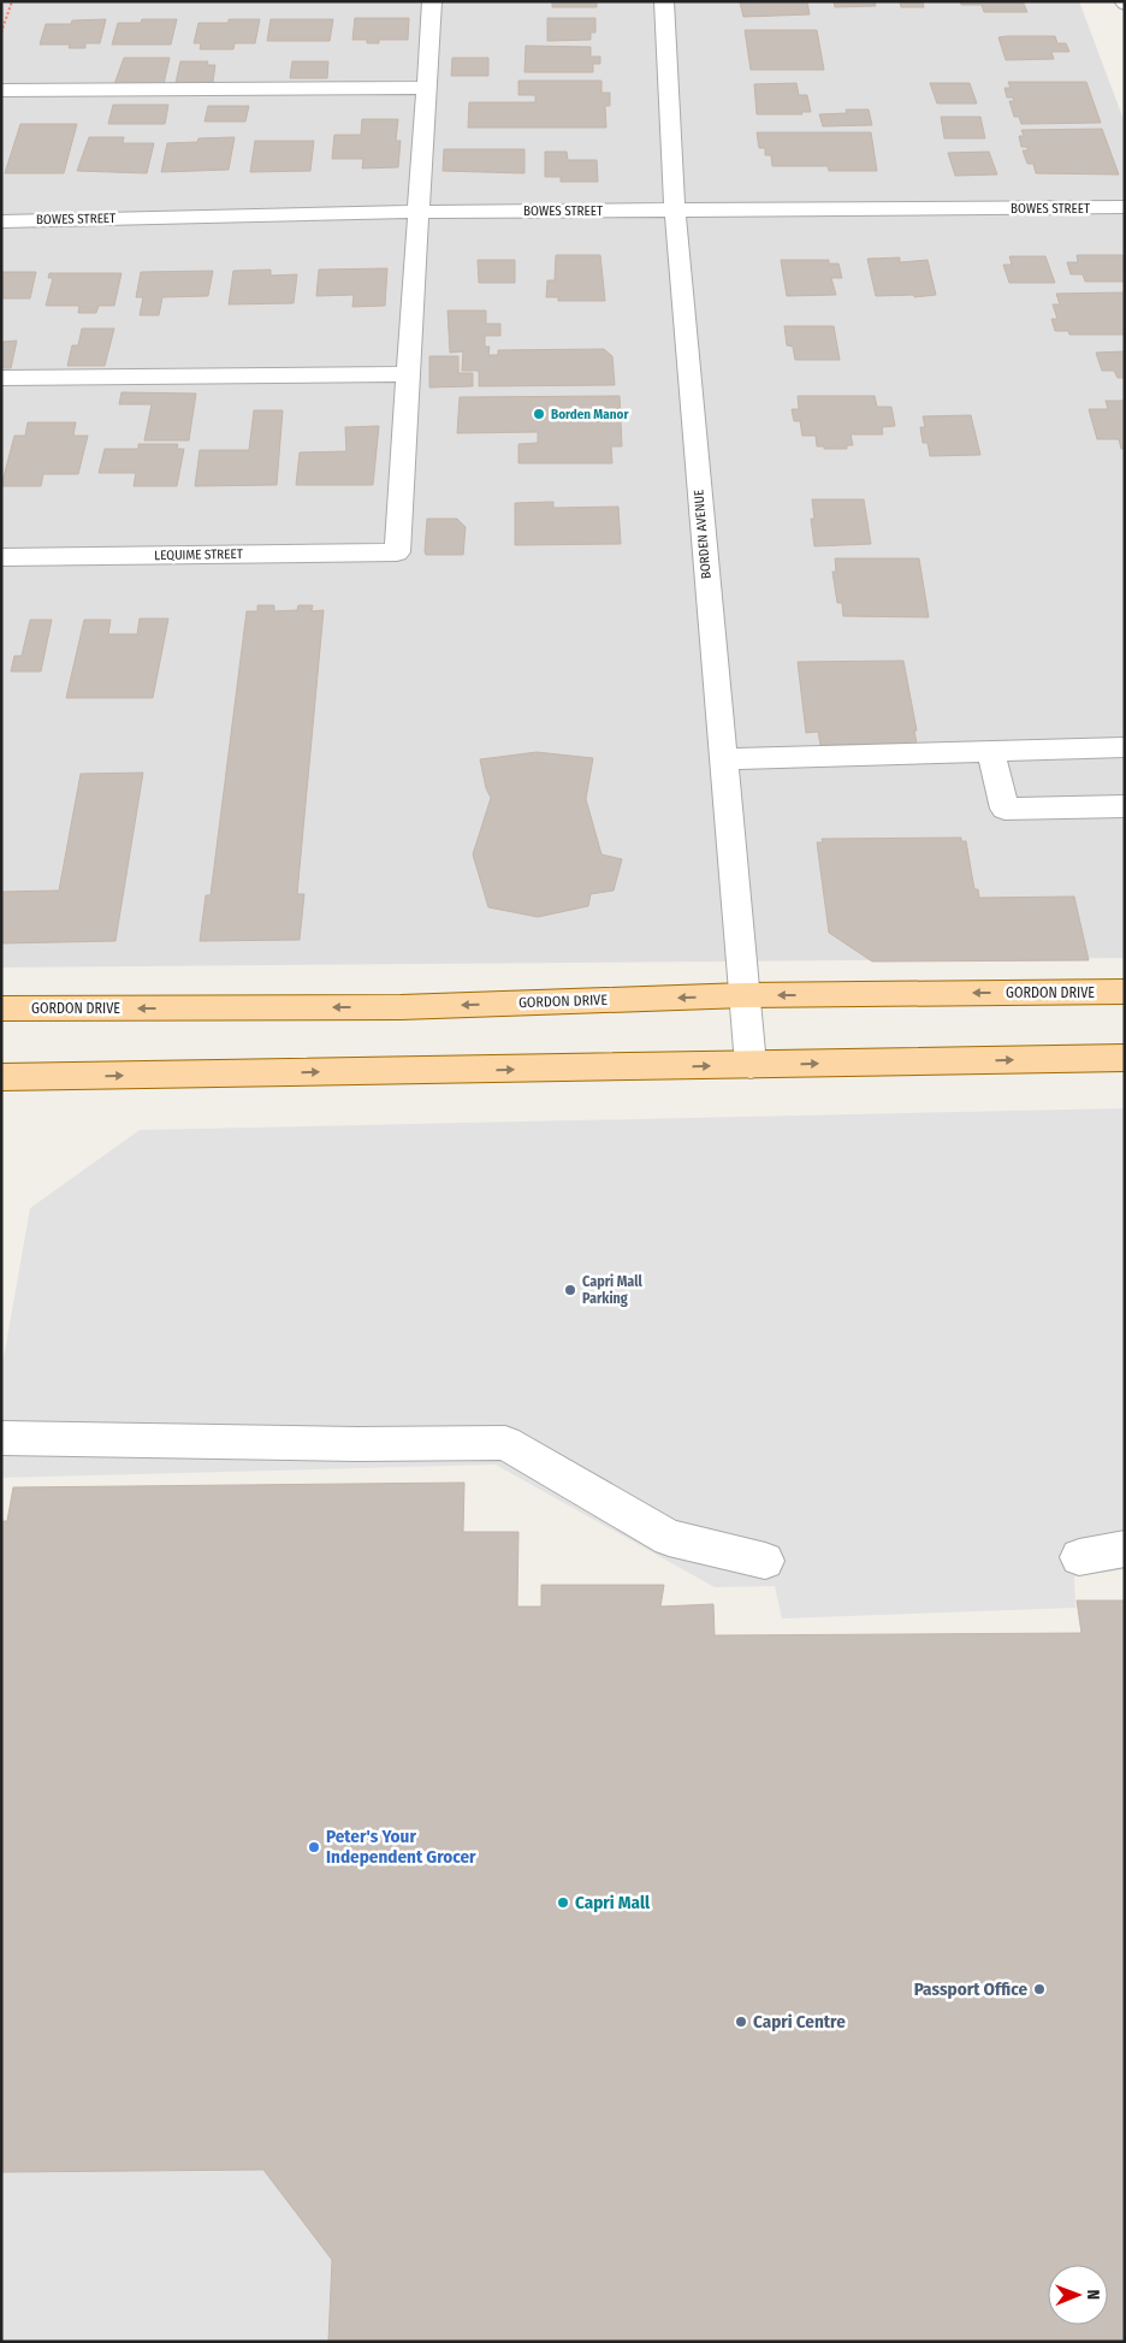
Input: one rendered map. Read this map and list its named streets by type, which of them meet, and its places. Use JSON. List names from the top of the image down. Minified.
{"streets":{"main road":["GORDON DRIVE"],"street":["BOWES STREET","BORDEN AVENUE","LEQUIME STREET"]},"crossings":[["BOWES STREET","BORDEN AVENUE"],["BORDEN AVENUE","GORDON DRIVE"]],"places":["Borden Manor","Capri Mall Parking","Peter's Your Independent Grocer","Capri Mall","Passport Office","Capri Centre"],"north":"right"}
